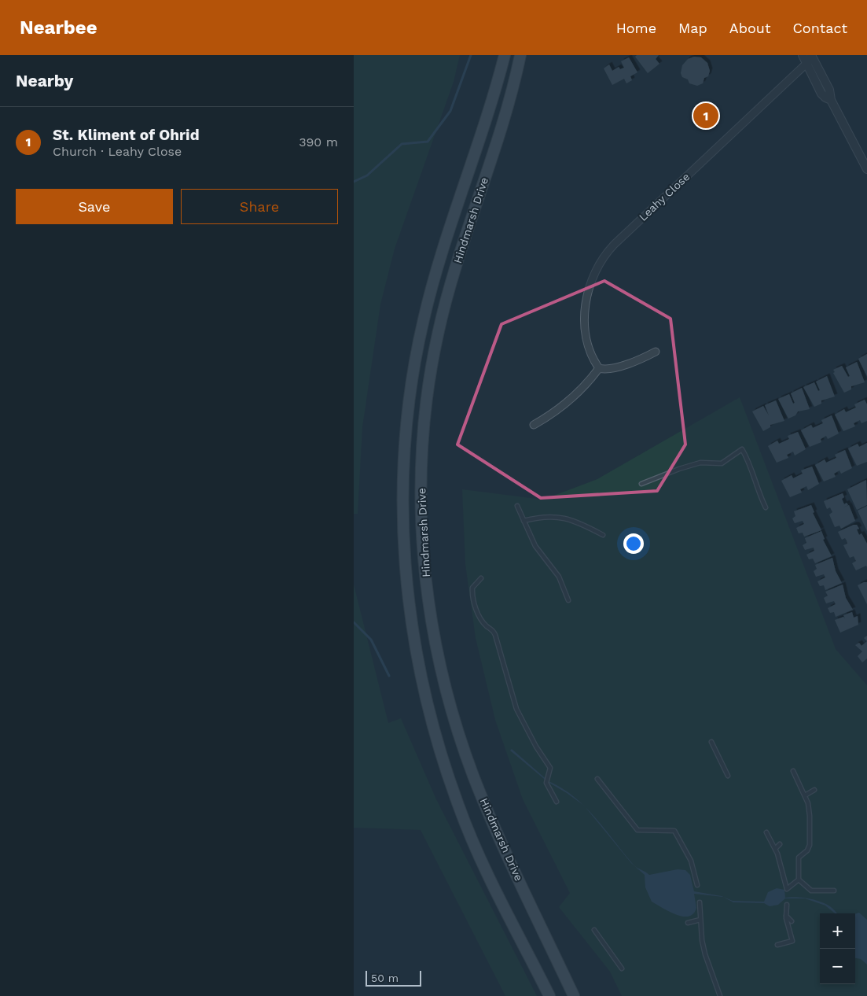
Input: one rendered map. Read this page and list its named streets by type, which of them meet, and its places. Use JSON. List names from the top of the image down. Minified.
{"streets":{"main road":["Hindmarsh Drive"],"street":["Leahy Close"]},"scale_bar":"50 m","page":{"header":"Nearbee","nav":["Home","Map","About","Contact"],"heading":"Nearby","pins":"1","list":[{"mark":"1","name":"St. Kliment of Ohrid","note":"Church · Leahy Close","value":"390 m"}],"buttons":["Save","Share"],"map_buttons":["+","−"],"scale":"50 m"}}
